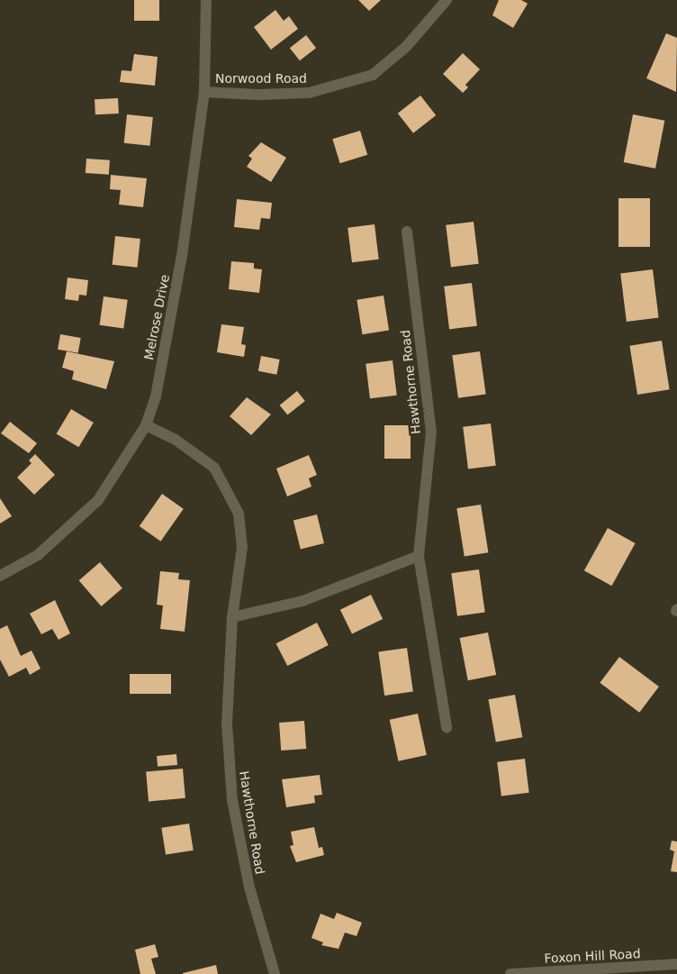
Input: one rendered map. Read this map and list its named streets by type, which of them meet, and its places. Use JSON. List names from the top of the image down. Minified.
{"streets":{"street":["Norwood Road","Melrose Drive","Hawthorne Road","Foxon Hill Road"]},"crossings":[["Norwood Road","Melrose Drive"],["Melrose Drive","Hawthorne Road"]]}
